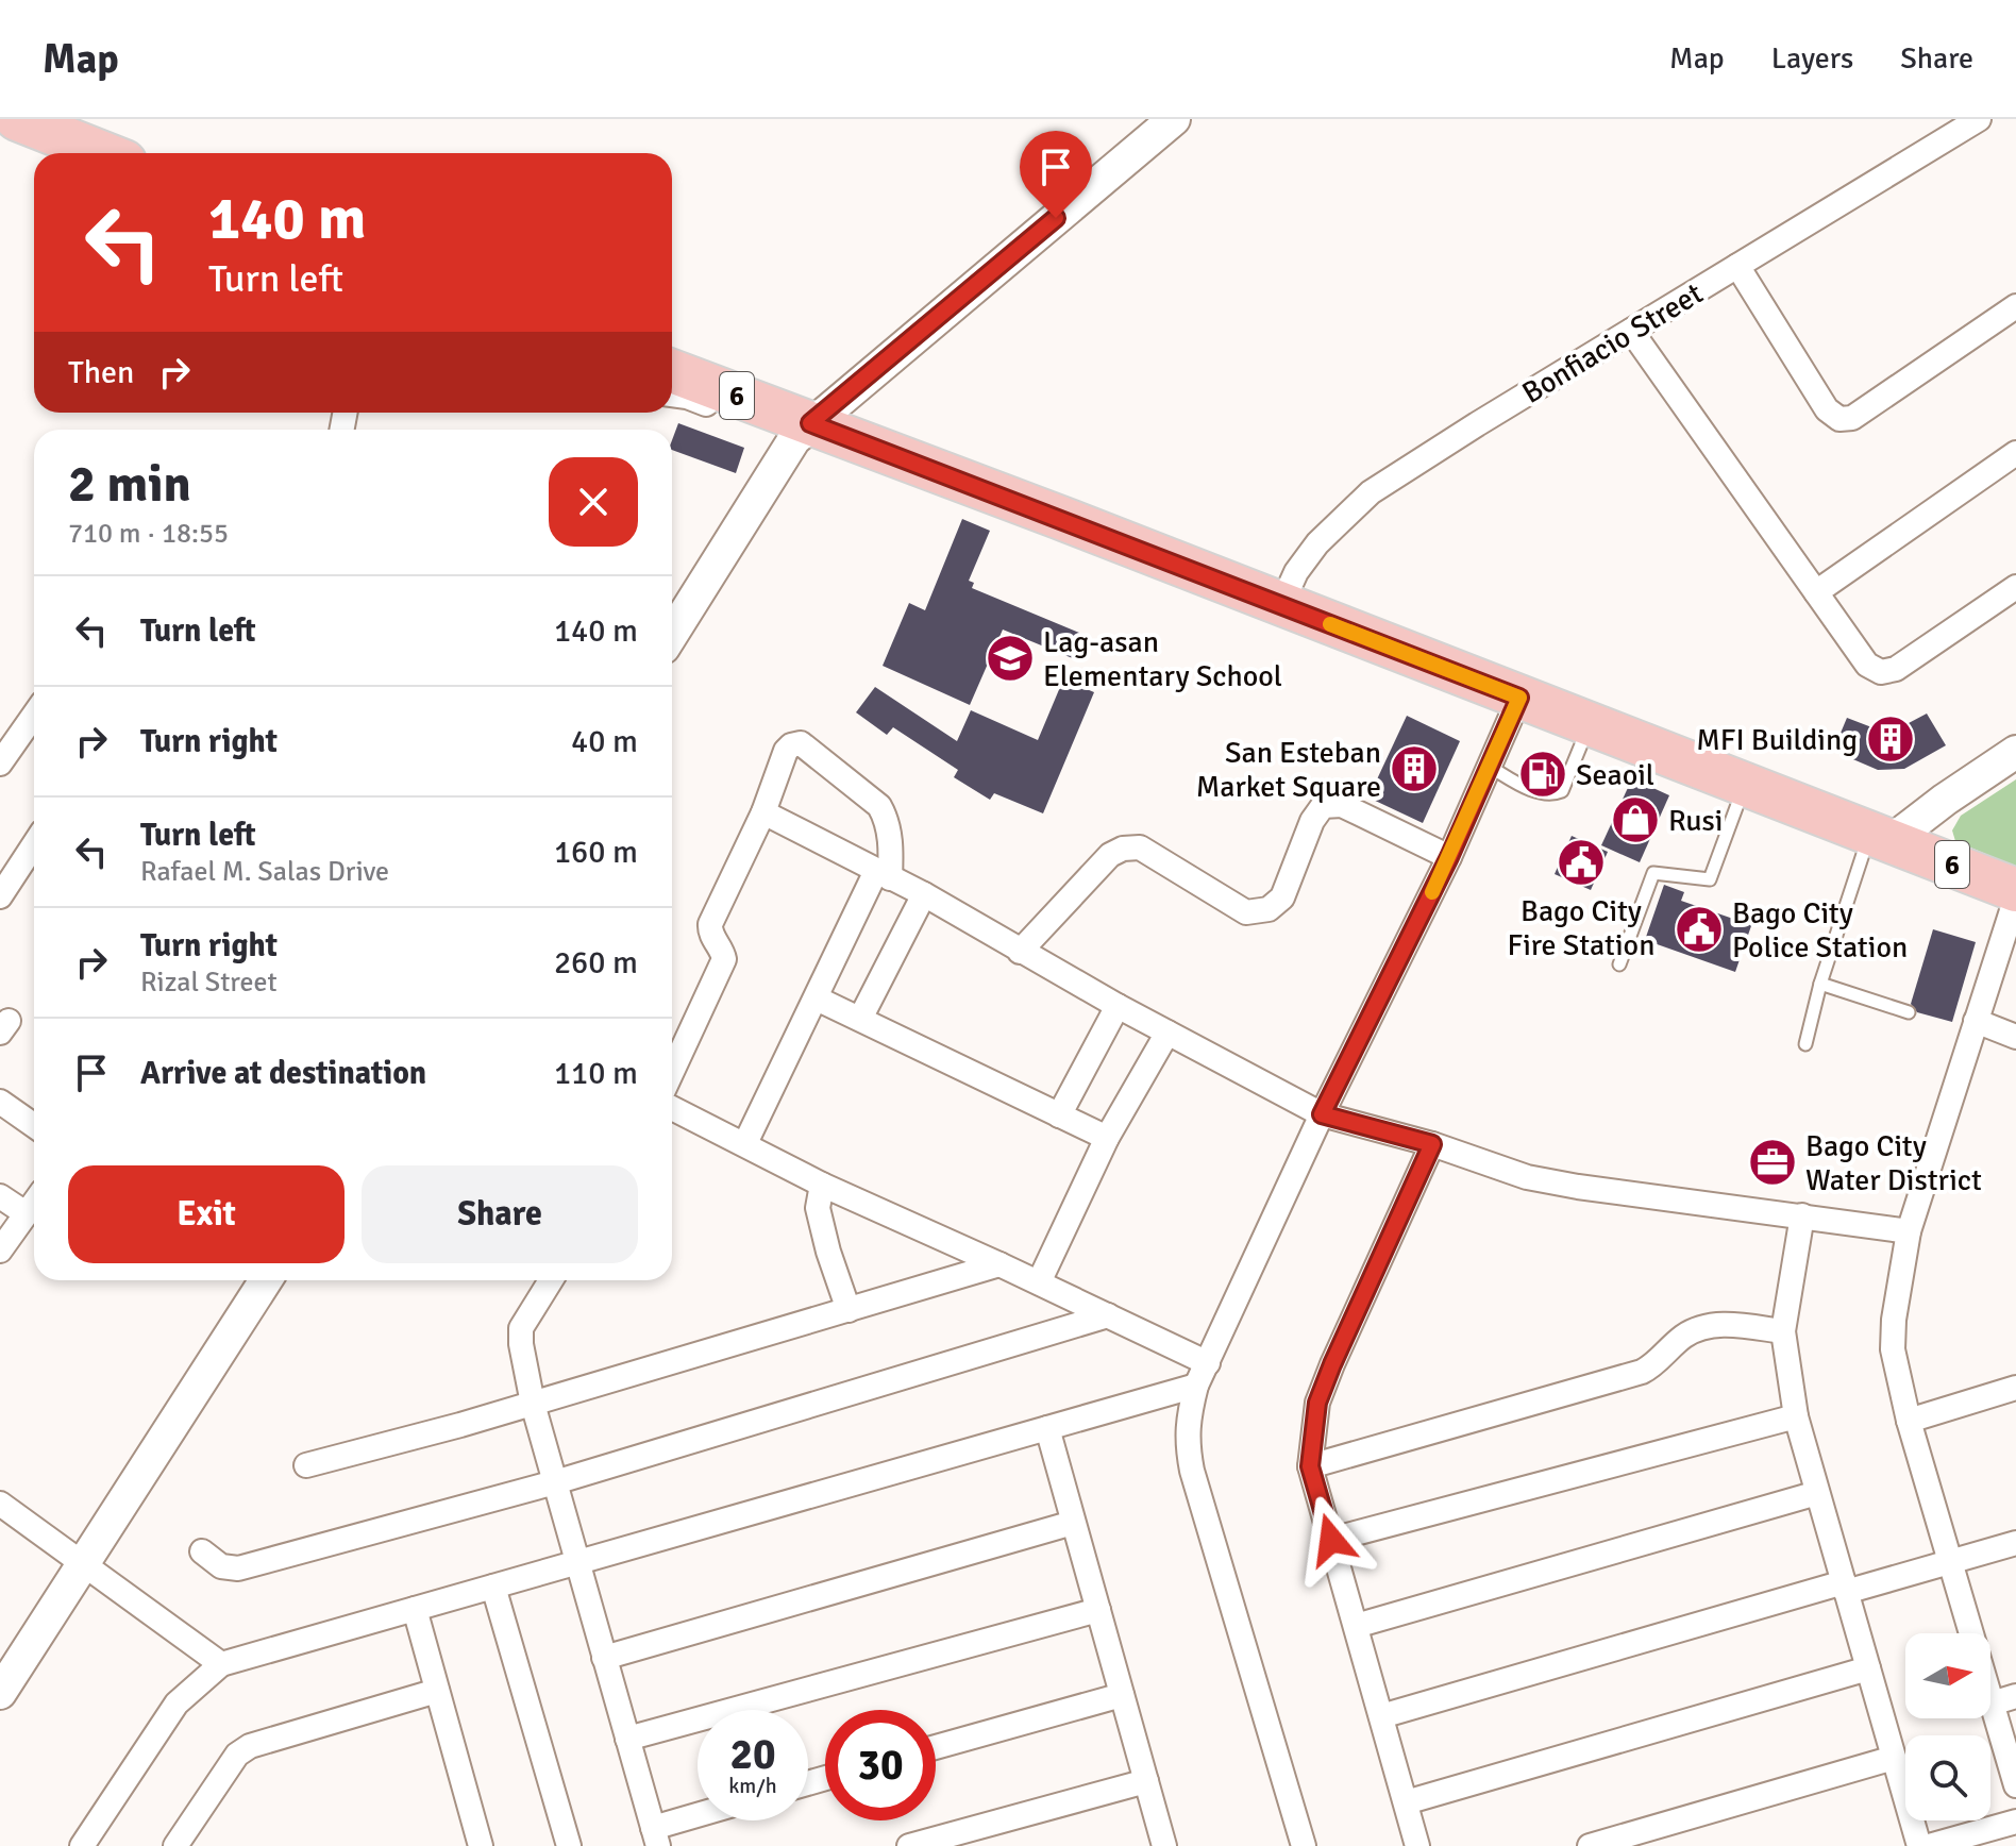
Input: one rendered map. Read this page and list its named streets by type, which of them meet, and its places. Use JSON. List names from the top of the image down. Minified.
{"streets":{"highway":["6"],"street":["Bonfiacio Street"]},"crossings":[["Bonfiacio Street","6"]],"places":{"school or university":["Lag-asan Elementary School"],"building":["MFI Building","San Esteban Market Square"],"fuel station":["Seaoil"],"shop":["Rusi"],"public building":["Bago City Fire Station","Bago City Police Station"],"office":["Bago City Water District"]},"north":"right","page":{"header":"Map","nav":["Map","Layers","Share"],"turn":["140 m","Turn left"],"then":"Then","heading":["2 min","710 m · 18:55"],"list":[{"name":"Turn left","value":"140 m"},{"name":"Turn right","value":"40 m"},{"name":"Turn left","note":"Rafael M. Salas Drive","value":"160 m"},{"name":"Turn right","note":"Rizal Street","value":"260 m"},{"name":"Arrive at destination","value":"110 m"}],"buttons":["Exit","Share"],"speed":"20 km/h","limit":"30"}}
